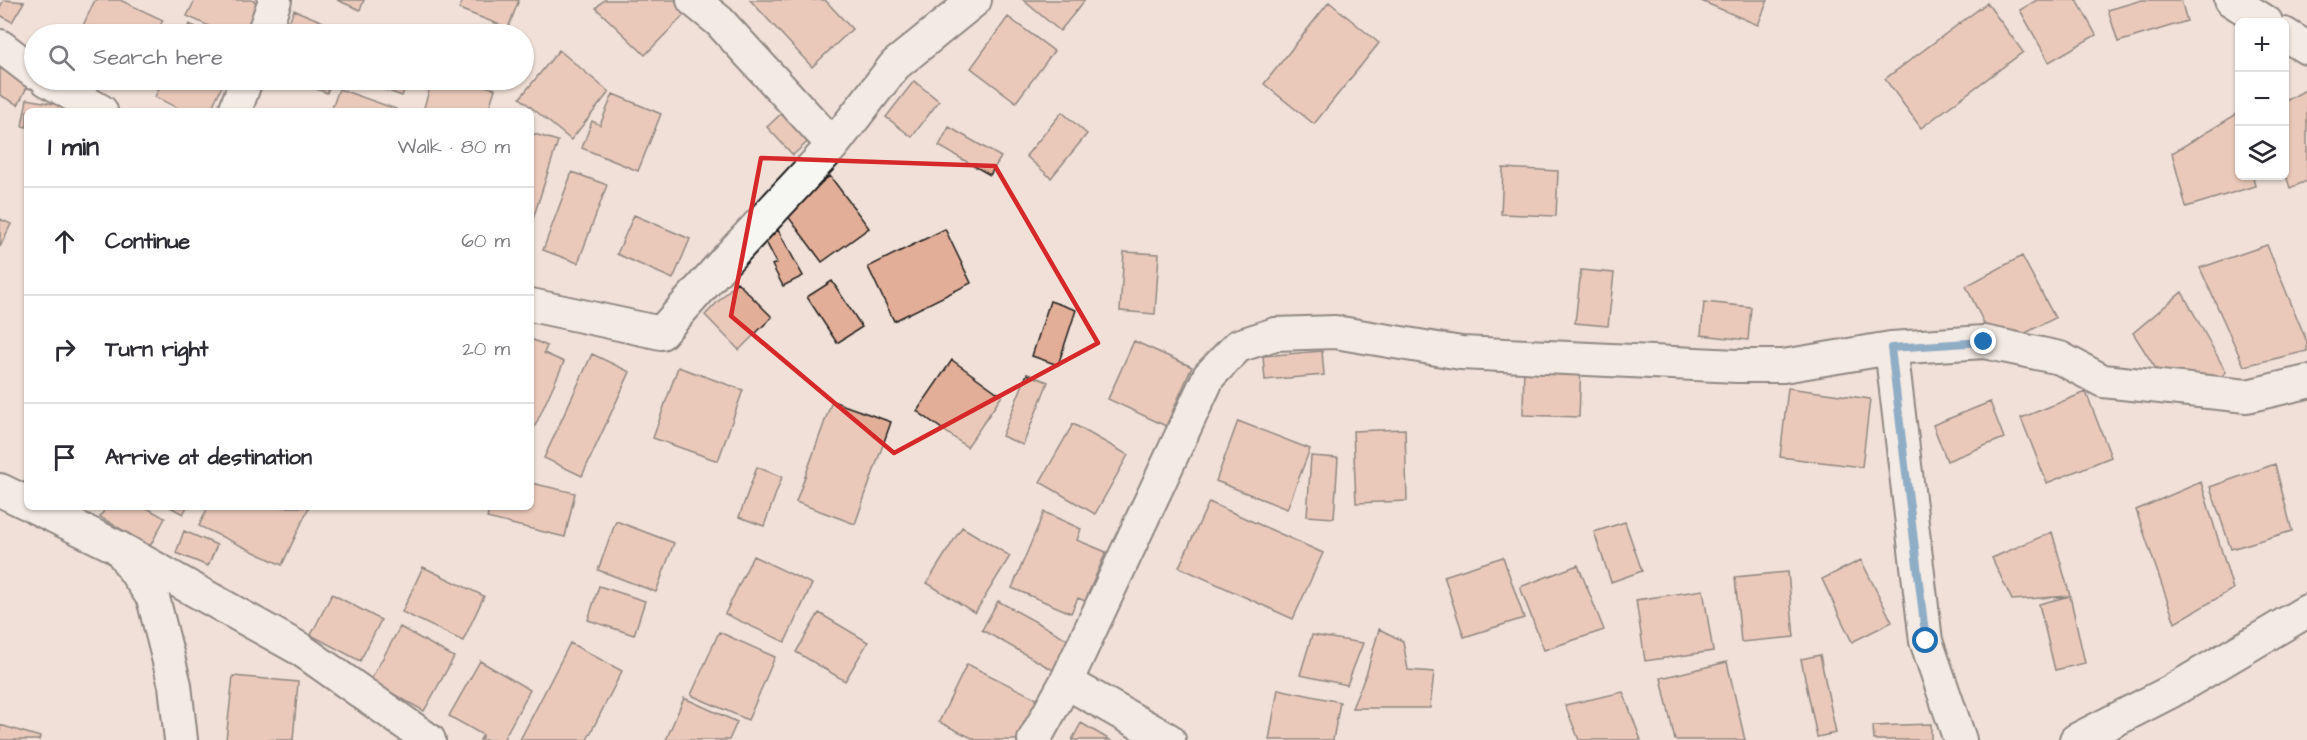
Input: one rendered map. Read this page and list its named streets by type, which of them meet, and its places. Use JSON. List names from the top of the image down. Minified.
{"page":{"map_buttons":["+","−"],"search":"Search here","heading":["1 min","Walk · 80 m"],"list":[["Continue","60 m"],["Turn right","20 m"],"Arrive at destination"]}}
